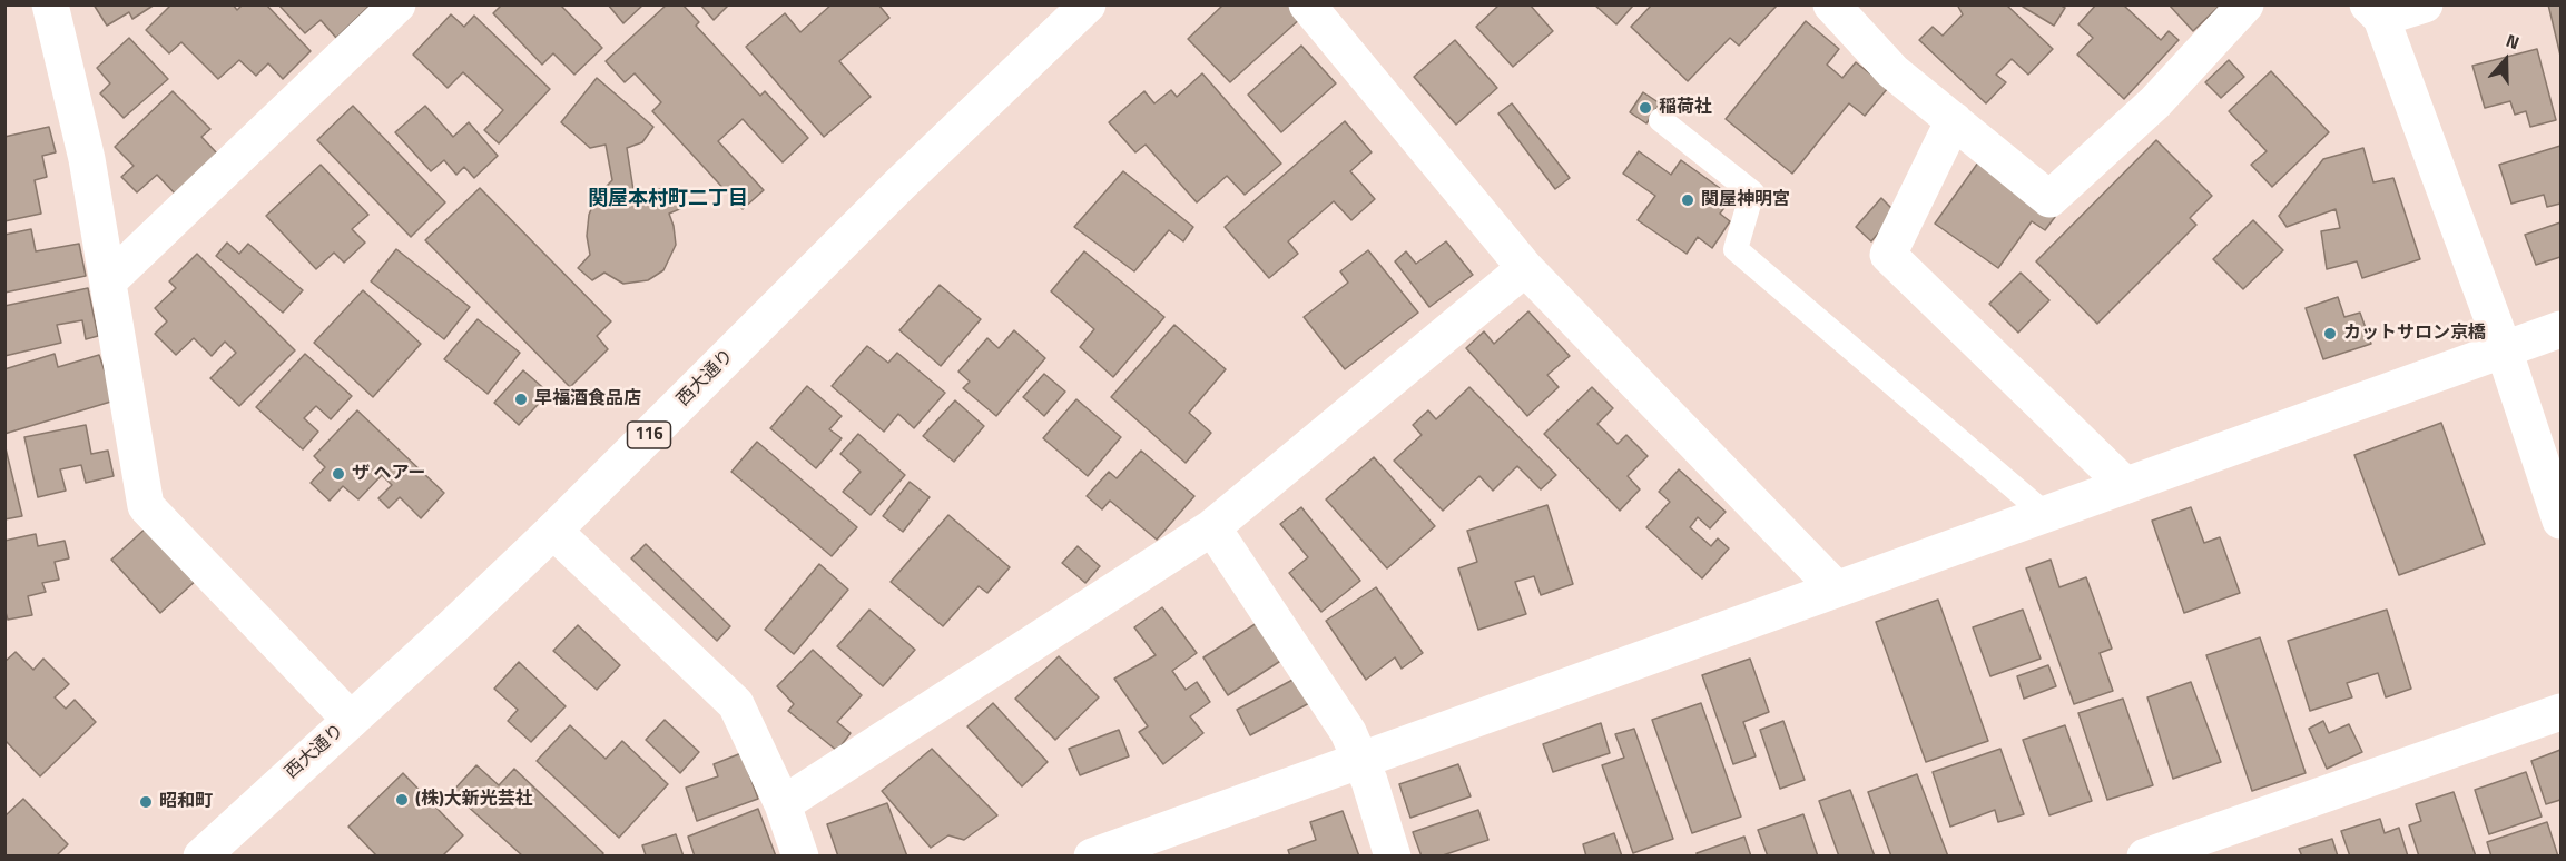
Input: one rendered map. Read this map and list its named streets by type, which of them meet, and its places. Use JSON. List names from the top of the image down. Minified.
{"streets":{"main road":["西大通り","116"]},"districts":["関屋本村町二丁目"],"places":["稲荷社","関屋神明宮","カットサロン京橋","早福酒食品店","ザ ヘアー","(株)大新光芸社","昭和町"],"north":"top"}
